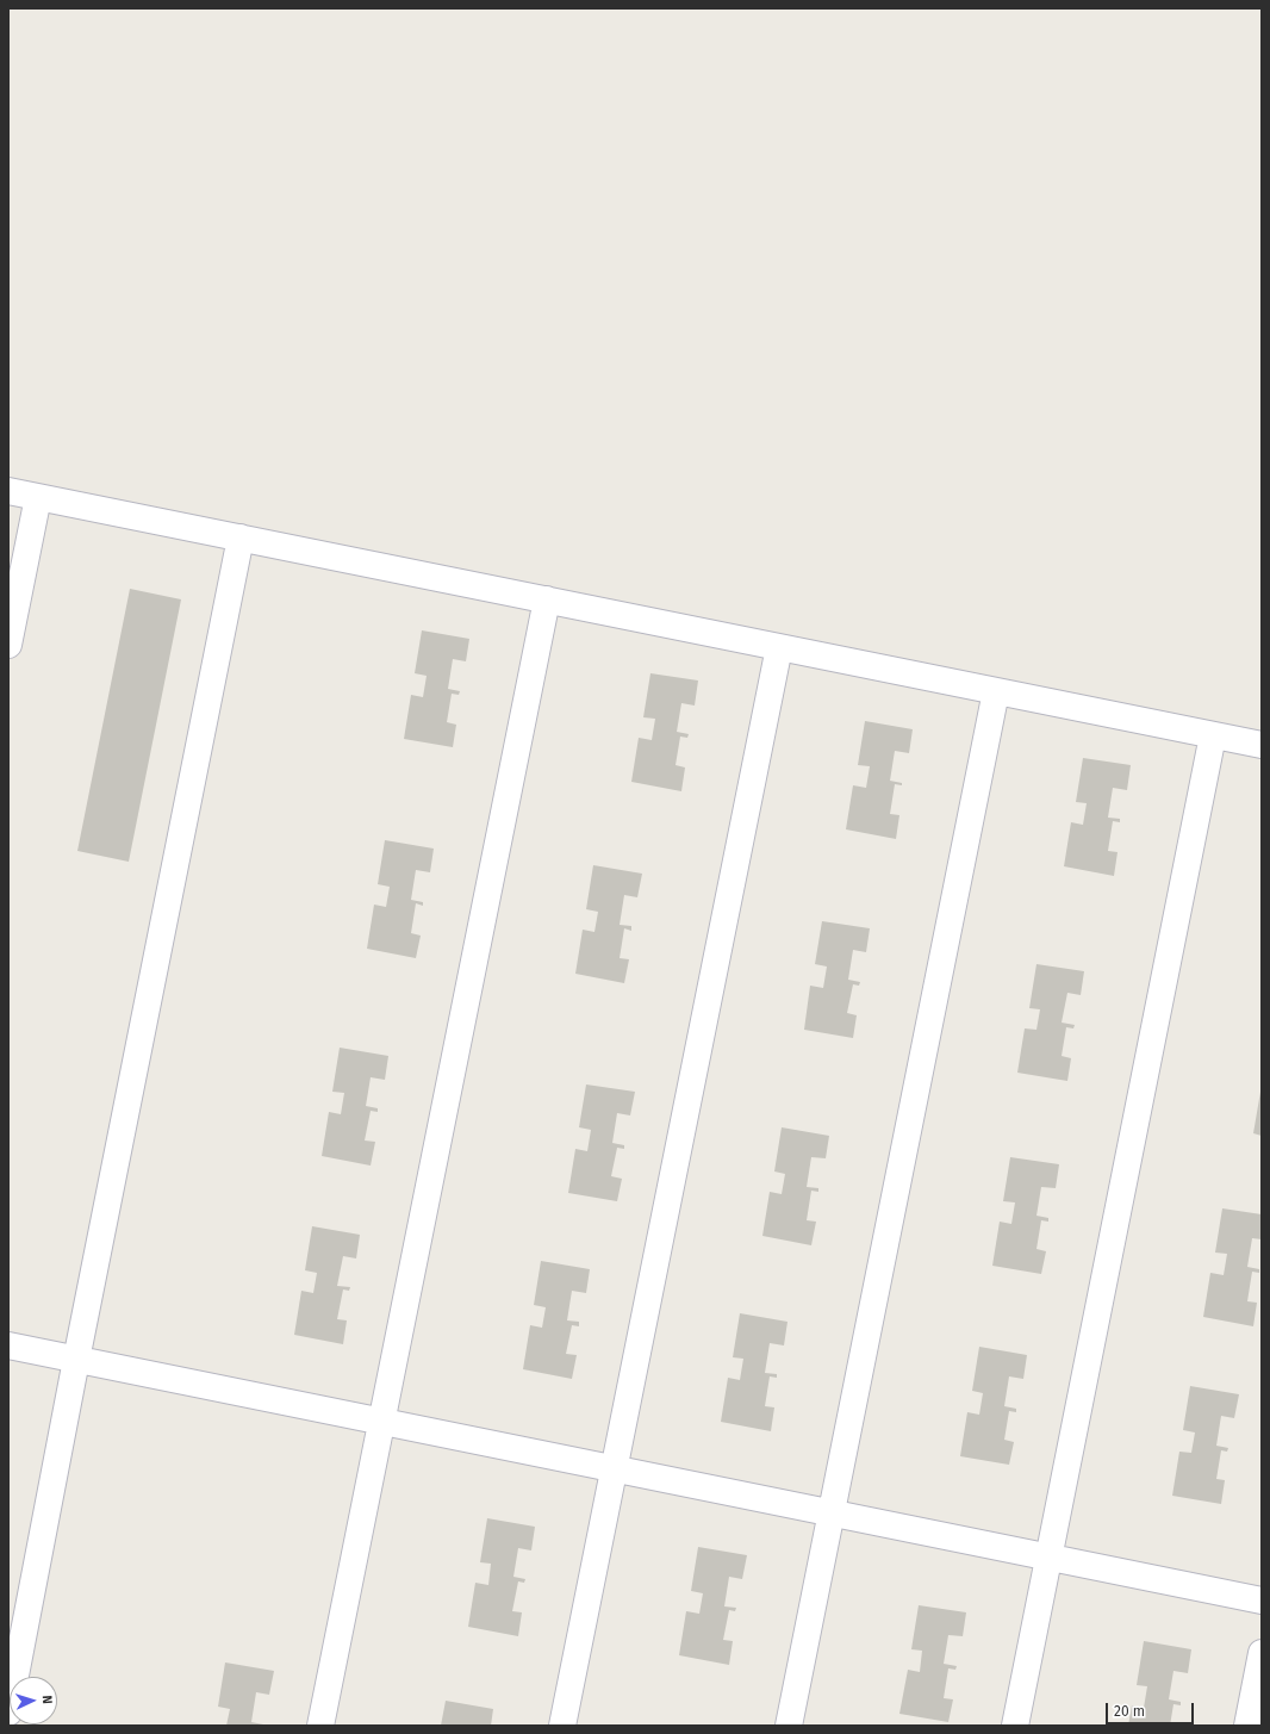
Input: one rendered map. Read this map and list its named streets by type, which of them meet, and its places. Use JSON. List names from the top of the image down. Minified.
{"scale_bar":"20 m","north":"right"}
